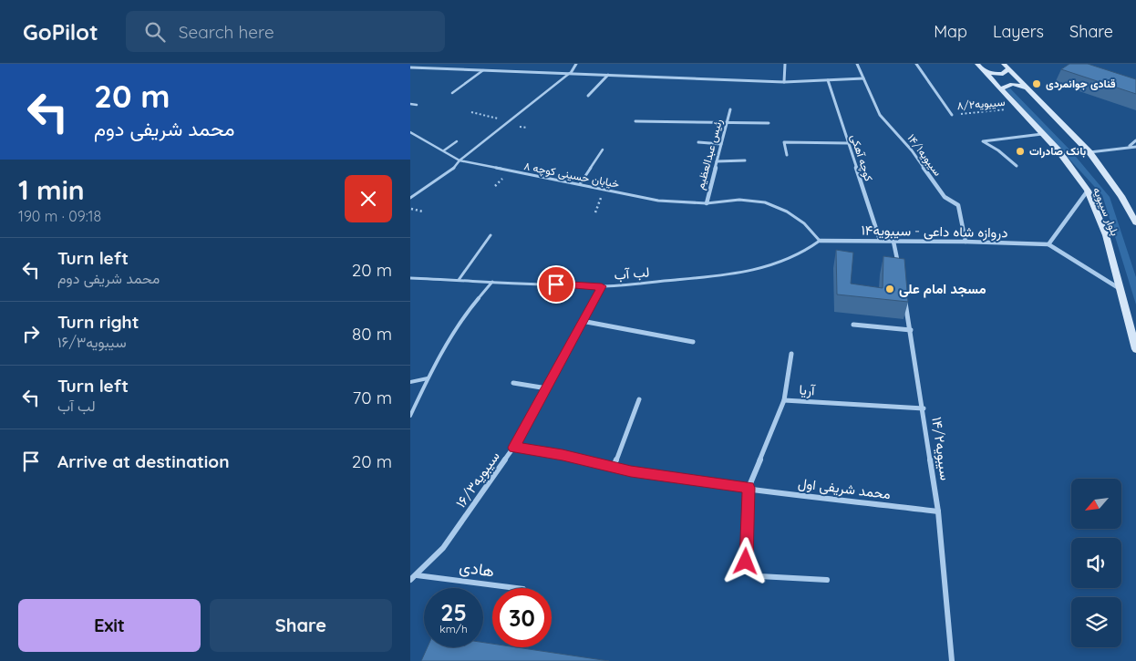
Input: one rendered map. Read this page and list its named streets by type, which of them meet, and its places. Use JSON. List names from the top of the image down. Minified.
{"streets":{"main road":["بلوار سیبویه"],"street":["سیبویه۸/۲","رئیس عبدالعظیم","سیبویه۱۴/۱","کوچه آهکی","دروازه شاه داعی - سیبویه۱۴","آریا","سیبویه۱۴/۲","سیبویه۱۶/۳","محمد شریفی اول","هادی"],"lane":["خیابان حسینی کوچه ۸","لب آب"]},"crossings":[["سیبویه۸/۲","بلوار سیبویه"],["رئیس عبدالعظیم","خیابان حسینی کوچه ۸"],["سیبویه۱۴/۱","دروازه شاه داعی - سیبویه۱۴"],["کوچه آهکی","دروازه شاه داعی - سیبویه۱۴"],["خیابان حسینی کوچه ۸","دروازه شاه داعی - سیبویه۱۴"],["خیابان حسینی کوچه ۸","لب آب"],["دروازه شاه داعی - سیبویه۱۴","لب آب"],["لب آب","سیبویه۱۶/۳"],["آریا","سیبویه۱۴/۲"],["آریا","محمد شریفی اول"],["سیبویه۱۴/۲","محمد شریفی اول"],["سیبویه۱۶/۳","محمد شریفی اول"],["سیبویه۱۶/۳","هادی"]],"places":["قنادی جوانمردی","بانک صادرات","مسجد امام علی"],"north":"bottom left","page":{"header":"GoPilot","search":"Search here","nav":["Map","Layers","Share"],"turn":["20 m","محمد شریفی دوم"],"heading":["1 min","190 m · 09:18"],"list":[{"name":"Turn left","note":"محمد شریفی دوم","value":"20 m"},{"name":"Turn right","note":"سیبویه۱۶/۳","value":"80 m"},{"name":"Turn left","note":"لب آب","value":"70 m"},{"name":"Arrive at destination","value":"20 m"}],"speed":"25 km/h","limit":"30","buttons":["Exit","Share"]}}
